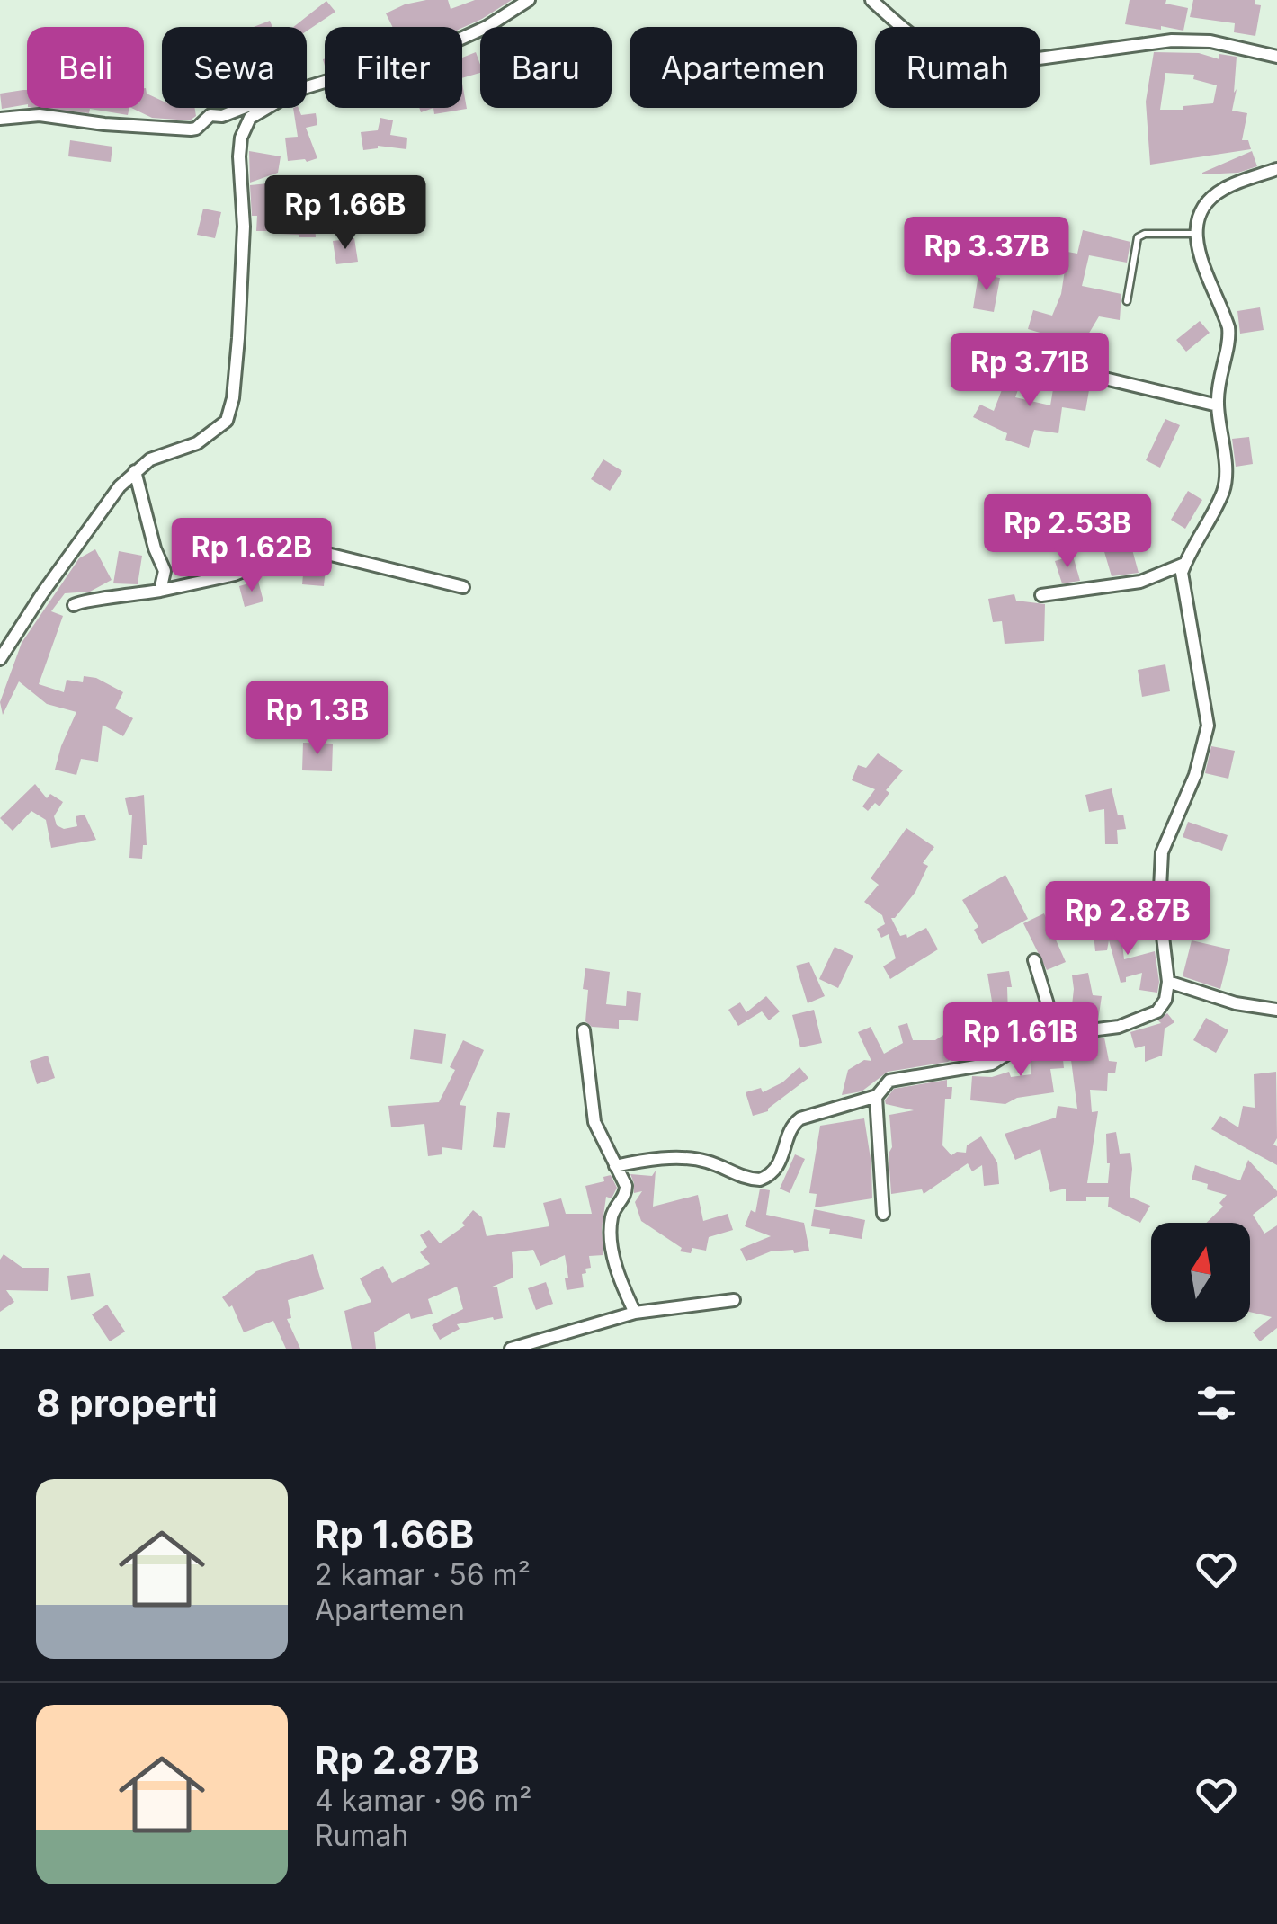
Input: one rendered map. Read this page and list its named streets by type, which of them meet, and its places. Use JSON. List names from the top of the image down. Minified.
{"north":"top","page":{"chip":["Beli","Sewa","Filter","Baru","Apartemen","Rumah"],"price":["Rp 1.66B","Rp 3.37B","Rp 3.71B","Rp 2.53B","Rp 1.62B","Rp 1.3B","Rp 2.87B","Rp 1.61B"],"heading":"8 properti","list":[{"name":"Rp 1.66B","note":"2 kamar · 56 m² · Apartemen"},{"name":"Rp 2.87B","note":"4 kamar · 96 m² · Rumah"}]}}
